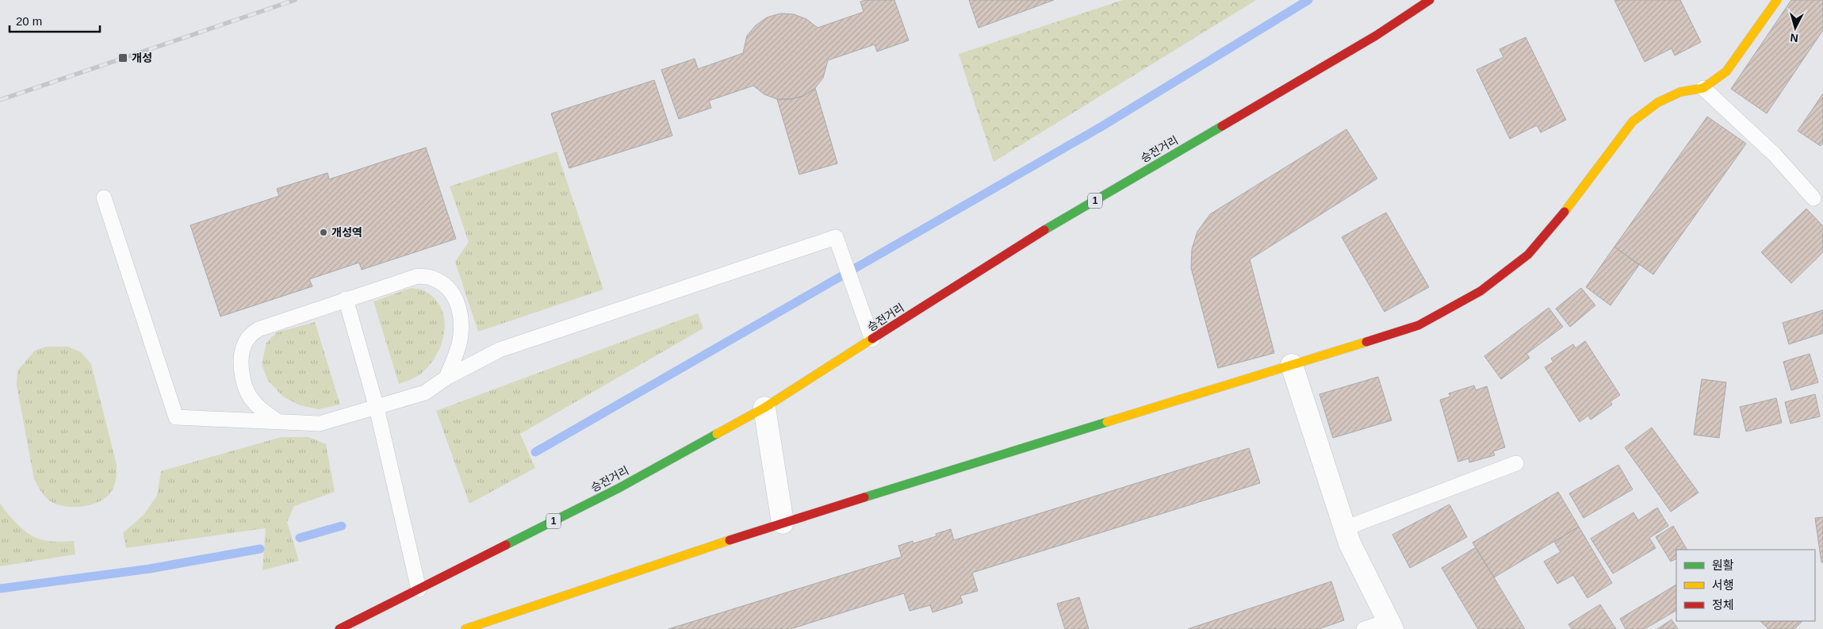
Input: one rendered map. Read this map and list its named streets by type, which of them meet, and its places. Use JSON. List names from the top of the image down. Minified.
{"streets":{"street":["승전거리","1"]},"places":{"transit":["개성"],"other":["개성역"]},"legend":["원활","서행","정체"],"scale_bar":"20 m","north":"bottom"}
